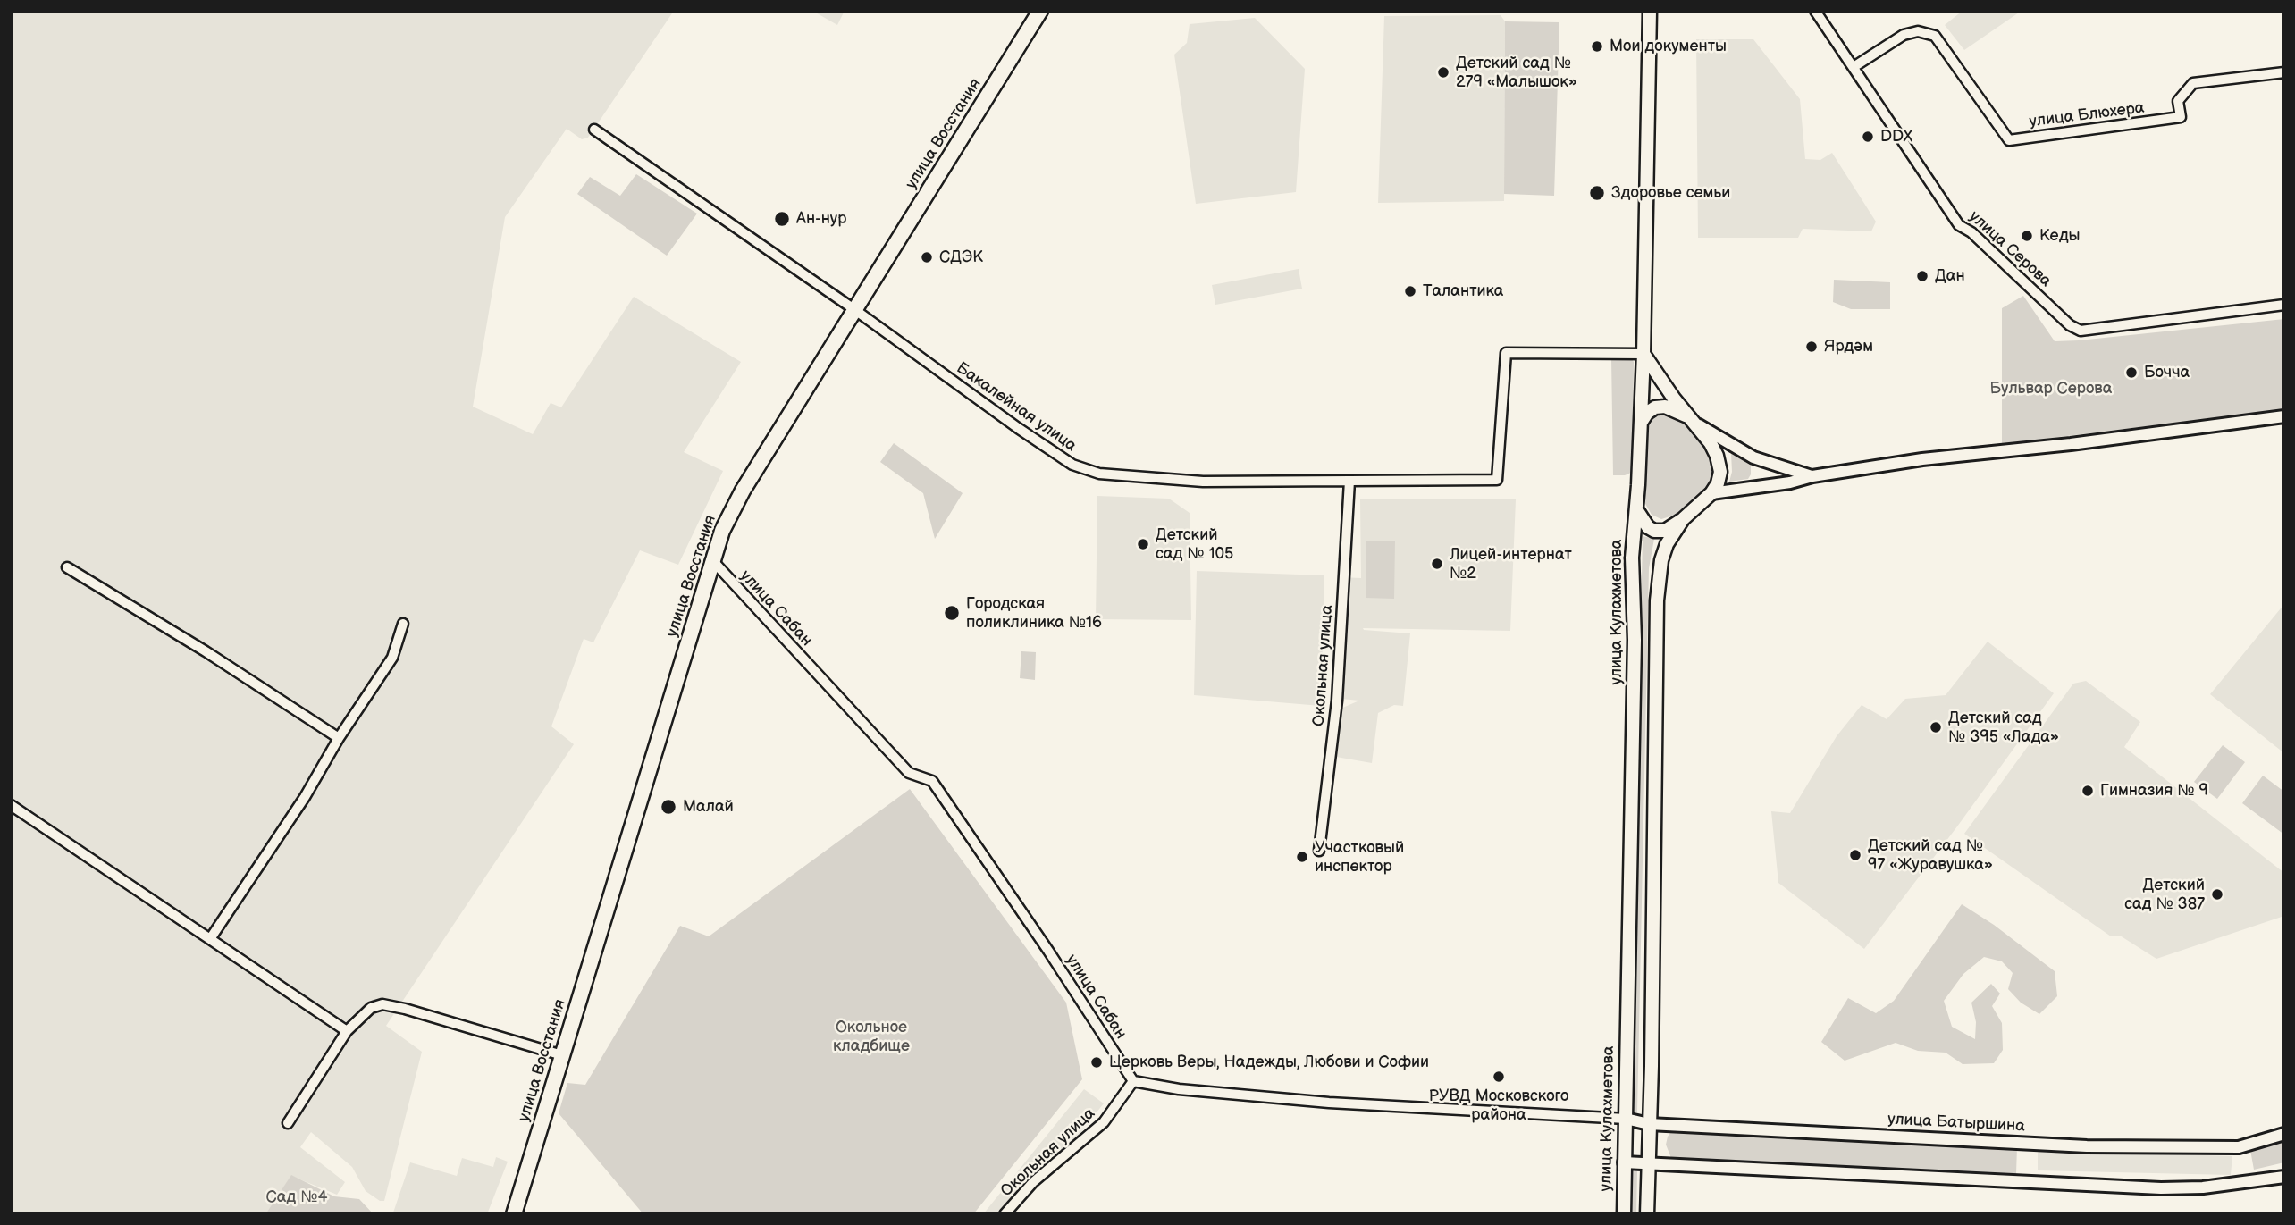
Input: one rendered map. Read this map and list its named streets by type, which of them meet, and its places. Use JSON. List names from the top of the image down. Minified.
{"streets":{"main road":["улица Восстания","улица Кулахметова"],"street":["улица Блюхера","улица Серова","Бакалейная улица","улица Сабан","Окольная улица","улица Батыршина"]},"crossings":[["улица Блюхера","улица Серова"],["улица Восстания","Бакалейная улица"],["улица Восстания","улица Сабан"],["Бакалейная улица","улица Кулахметова"],["Бакалейная улица","Окольная улица"],["улица Сабан","Окольная улица"],["улица Кулахметова","улица Батыршина"]],"parks":["Бульвар Серова","Окольное кладбище","Сад №4"],"places":["Мои документы","Детский сад № 279 «Малышок»","DDX","Здоровье семьи","Ан-нур","Кеды","СДЭК","Дан","Талантика","Ярдәм","Бочча","Детский сад № 105","Лицей-интернат №2","Городская поликлиника №16","Детский сад № 395 «Лада»","Гимназия № 9","Малай","Детский сад № 97 «Журавушка»","Участковый инспектор","Детский сад № 387","Церковь Веры, Надежды, Любови и Софии","РУВД Московского района"]}
